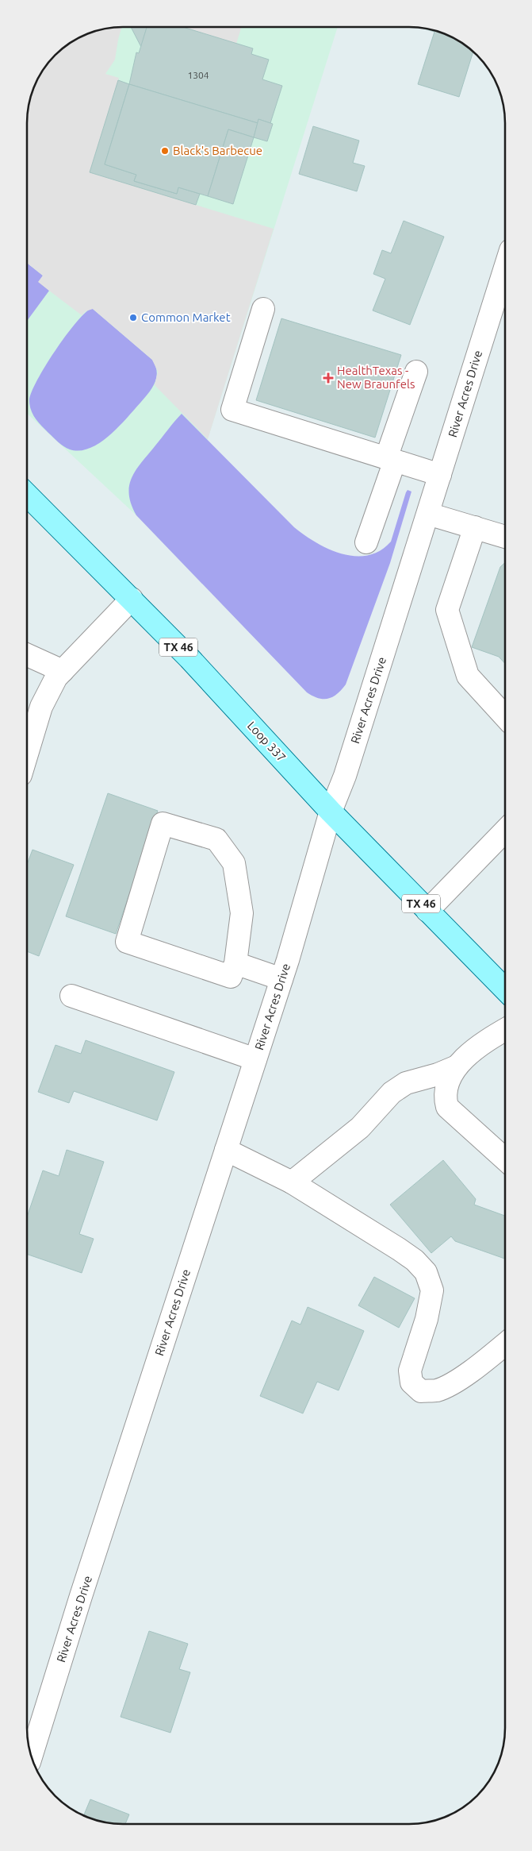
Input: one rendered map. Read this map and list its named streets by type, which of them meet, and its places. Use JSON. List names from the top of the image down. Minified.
{"streets":{"main road":["TX 46","Loop 337"],"street":["River Acres Drive"]},"crossings":[["River Acres Drive","Loop 337"]],"places":{"other":["Black's Barbecue","Common Market"],"health":["HealthTexas - New Braunfels"]},"house_numbers":["1304"]}
